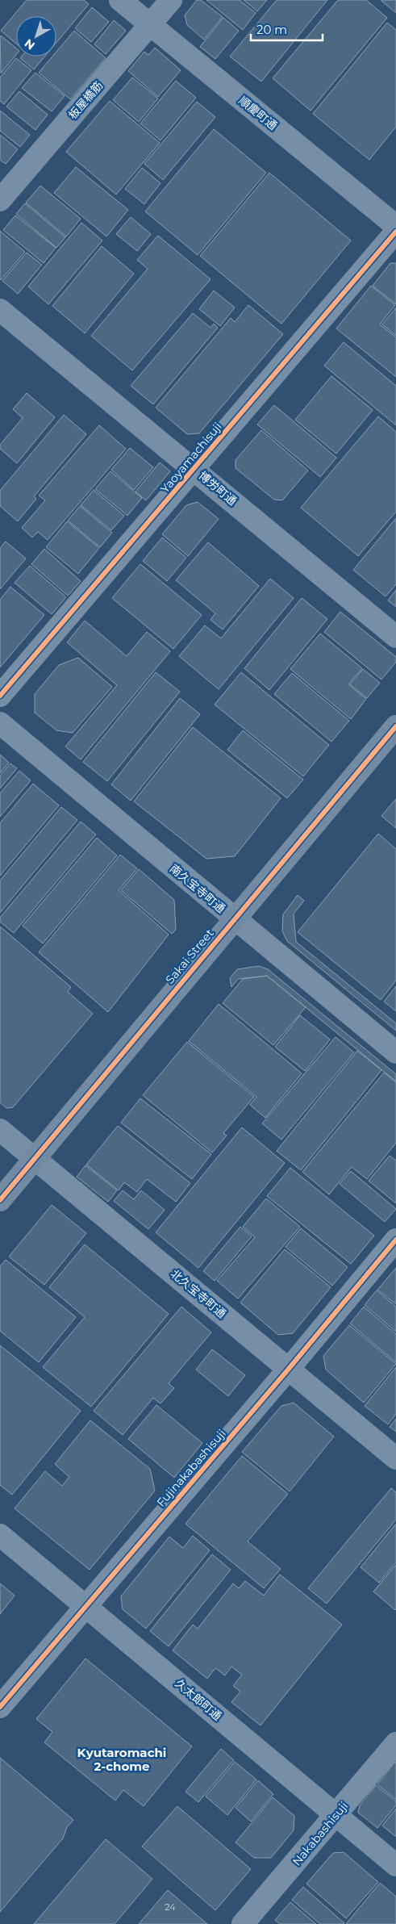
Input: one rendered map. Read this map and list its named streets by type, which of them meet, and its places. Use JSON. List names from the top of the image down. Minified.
{"streets":{"main road":["Sakai Street"],"street":["板屋橋筋","順慶町通","Yaoyamachisuji","博労町通","南久宝寺町通","北久宝寺町通","Fujinakabashisuji","久太郎町通","Nakabashisuji"]},"crossings":[["板屋橋筋","順慶町通"],["Yaoyamachisuji","博労町通"],["南久宝寺町通","Sakai Street"],["Sakai Street","北久宝寺町通"],["北久宝寺町通","Fujinakabashisuji"],["Fujinakabashisuji","久太郎町通"],["久太郎町通","Nakabashisuji"]],"districts":["Kyutaromachi 2-chome"],"house_numbers":["24"],"scale_bar":"20 m","north":"bottom left"}
